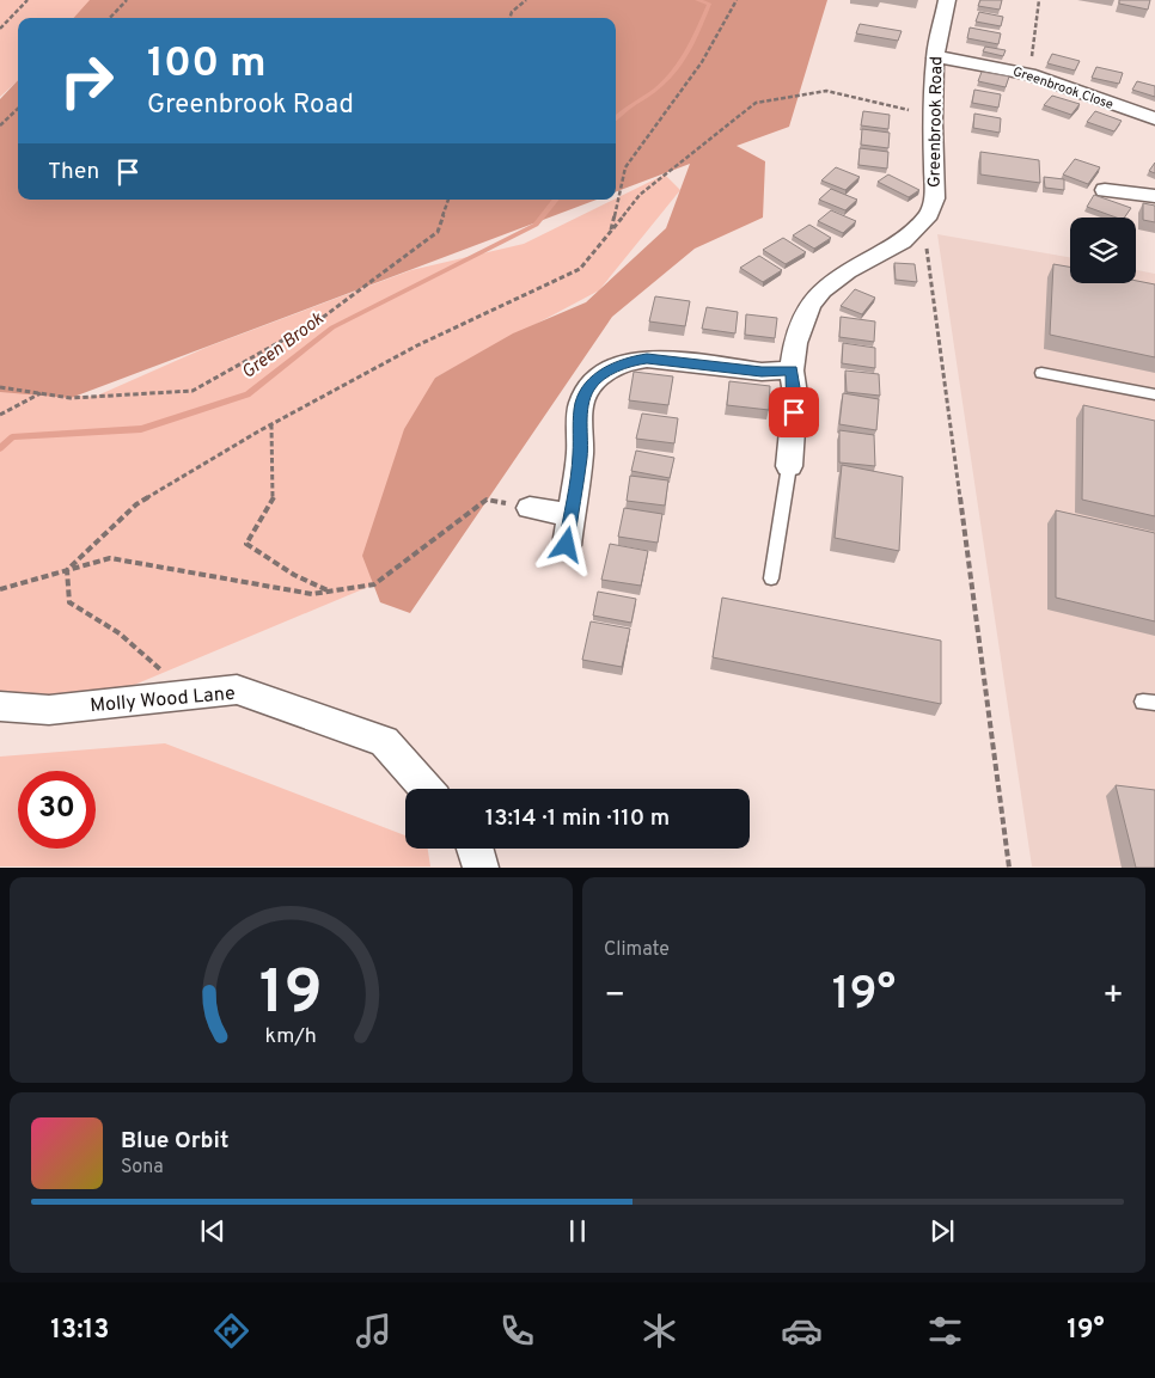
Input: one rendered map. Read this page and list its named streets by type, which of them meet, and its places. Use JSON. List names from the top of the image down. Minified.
{"streets":{"street":["Greenbrook Close","Greenbrook Road","Molly Wood Lane"]},"crossings":[["Greenbrook Close","Greenbrook Road"]],"water":["Green Brook"],"page":{"turn":["100 m","Greenbrook Road"],"then":"Then","limit":"30","trip":"13:14 · 1 min · 110 m","tile":"Climate","heat":["−","19°","+"],"song":["Blue Orbit","Sona"],"tabs":["13:13","19°"],"gauge":["19","km/h"]}}
